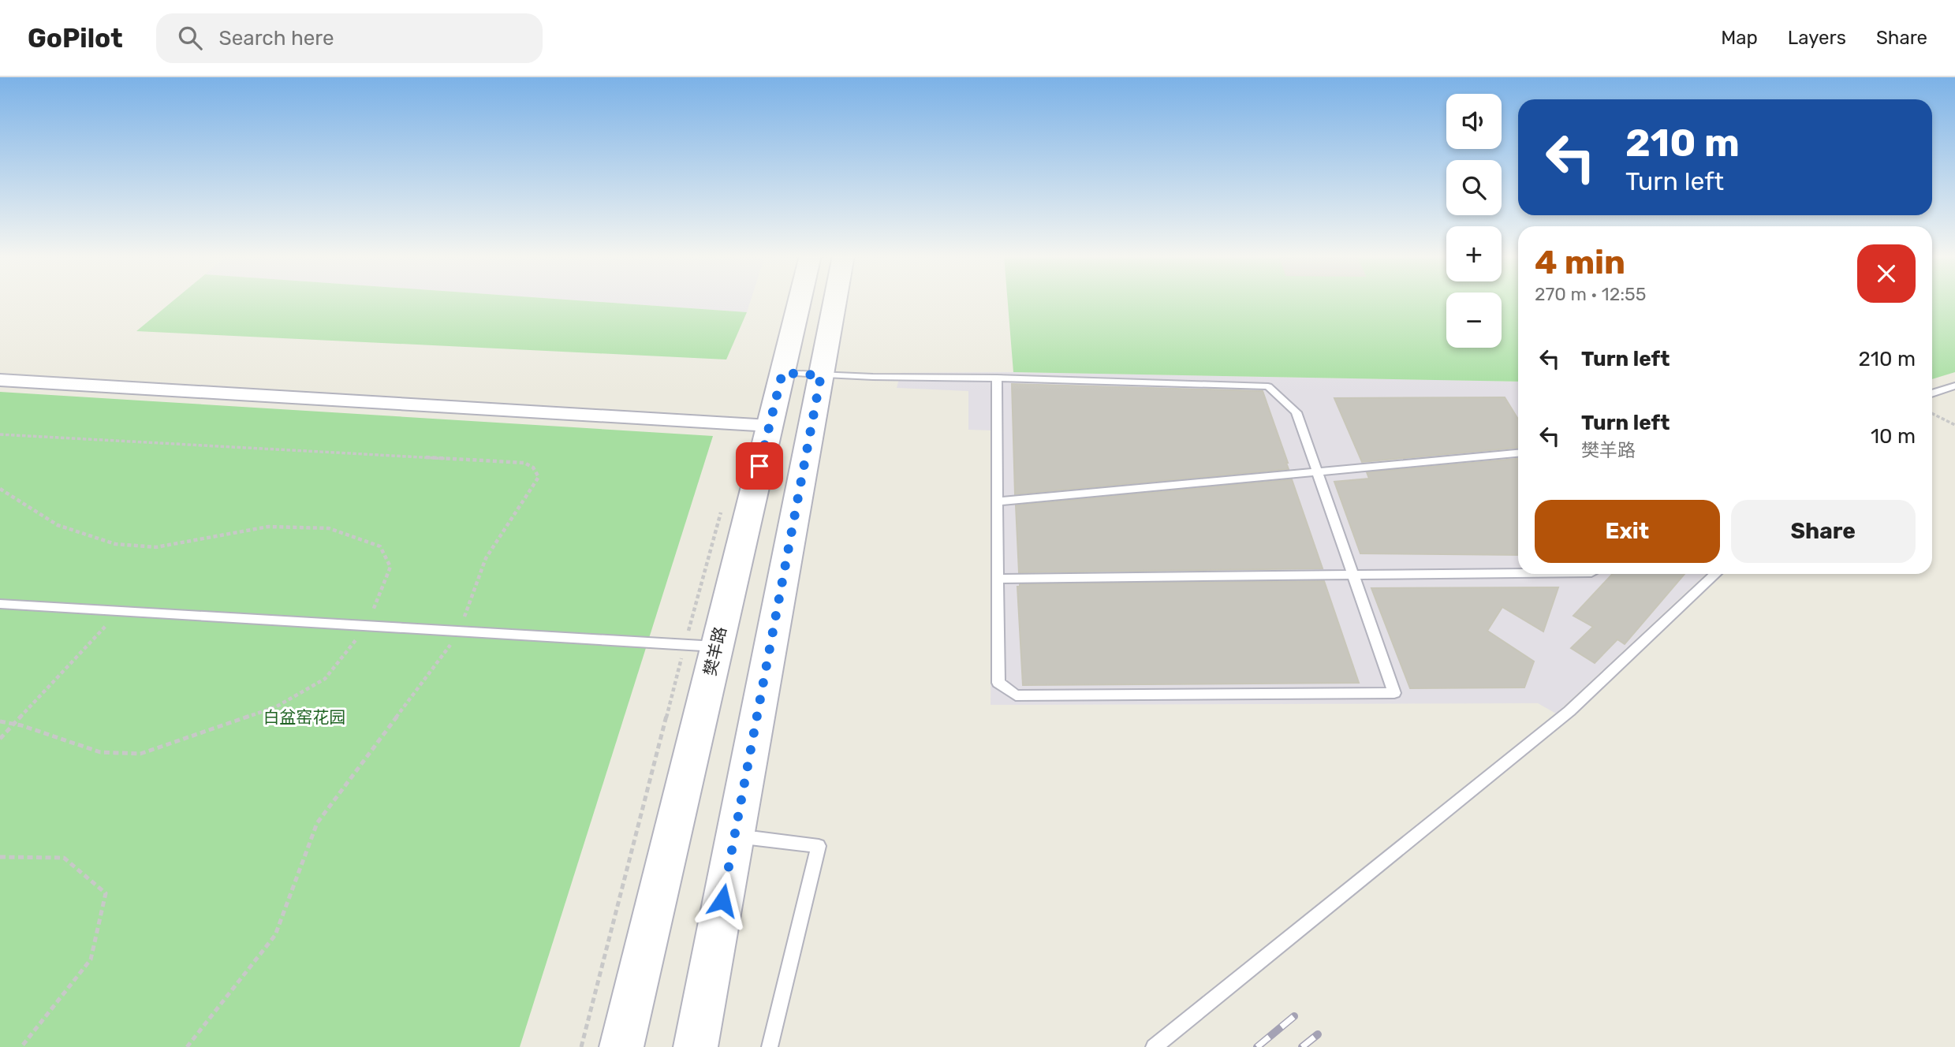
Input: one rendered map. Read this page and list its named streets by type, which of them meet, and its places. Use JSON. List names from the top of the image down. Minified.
{"streets":{"main road":["樊羊路"]},"parks":["白盆窑花园"],"page":{"header":"GoPilot","search":"Search here","nav":["Map","Layers","Share"],"map_buttons":["+","−"],"turn":["210 m","Turn left"],"heading":["4 min","270 m · 12:55"],"list":[{"name":"Turn left","value":"210 m"},{"name":"Turn left","note":"樊羊路","value":"10 m"}],"buttons":["Exit","Share"]}}
